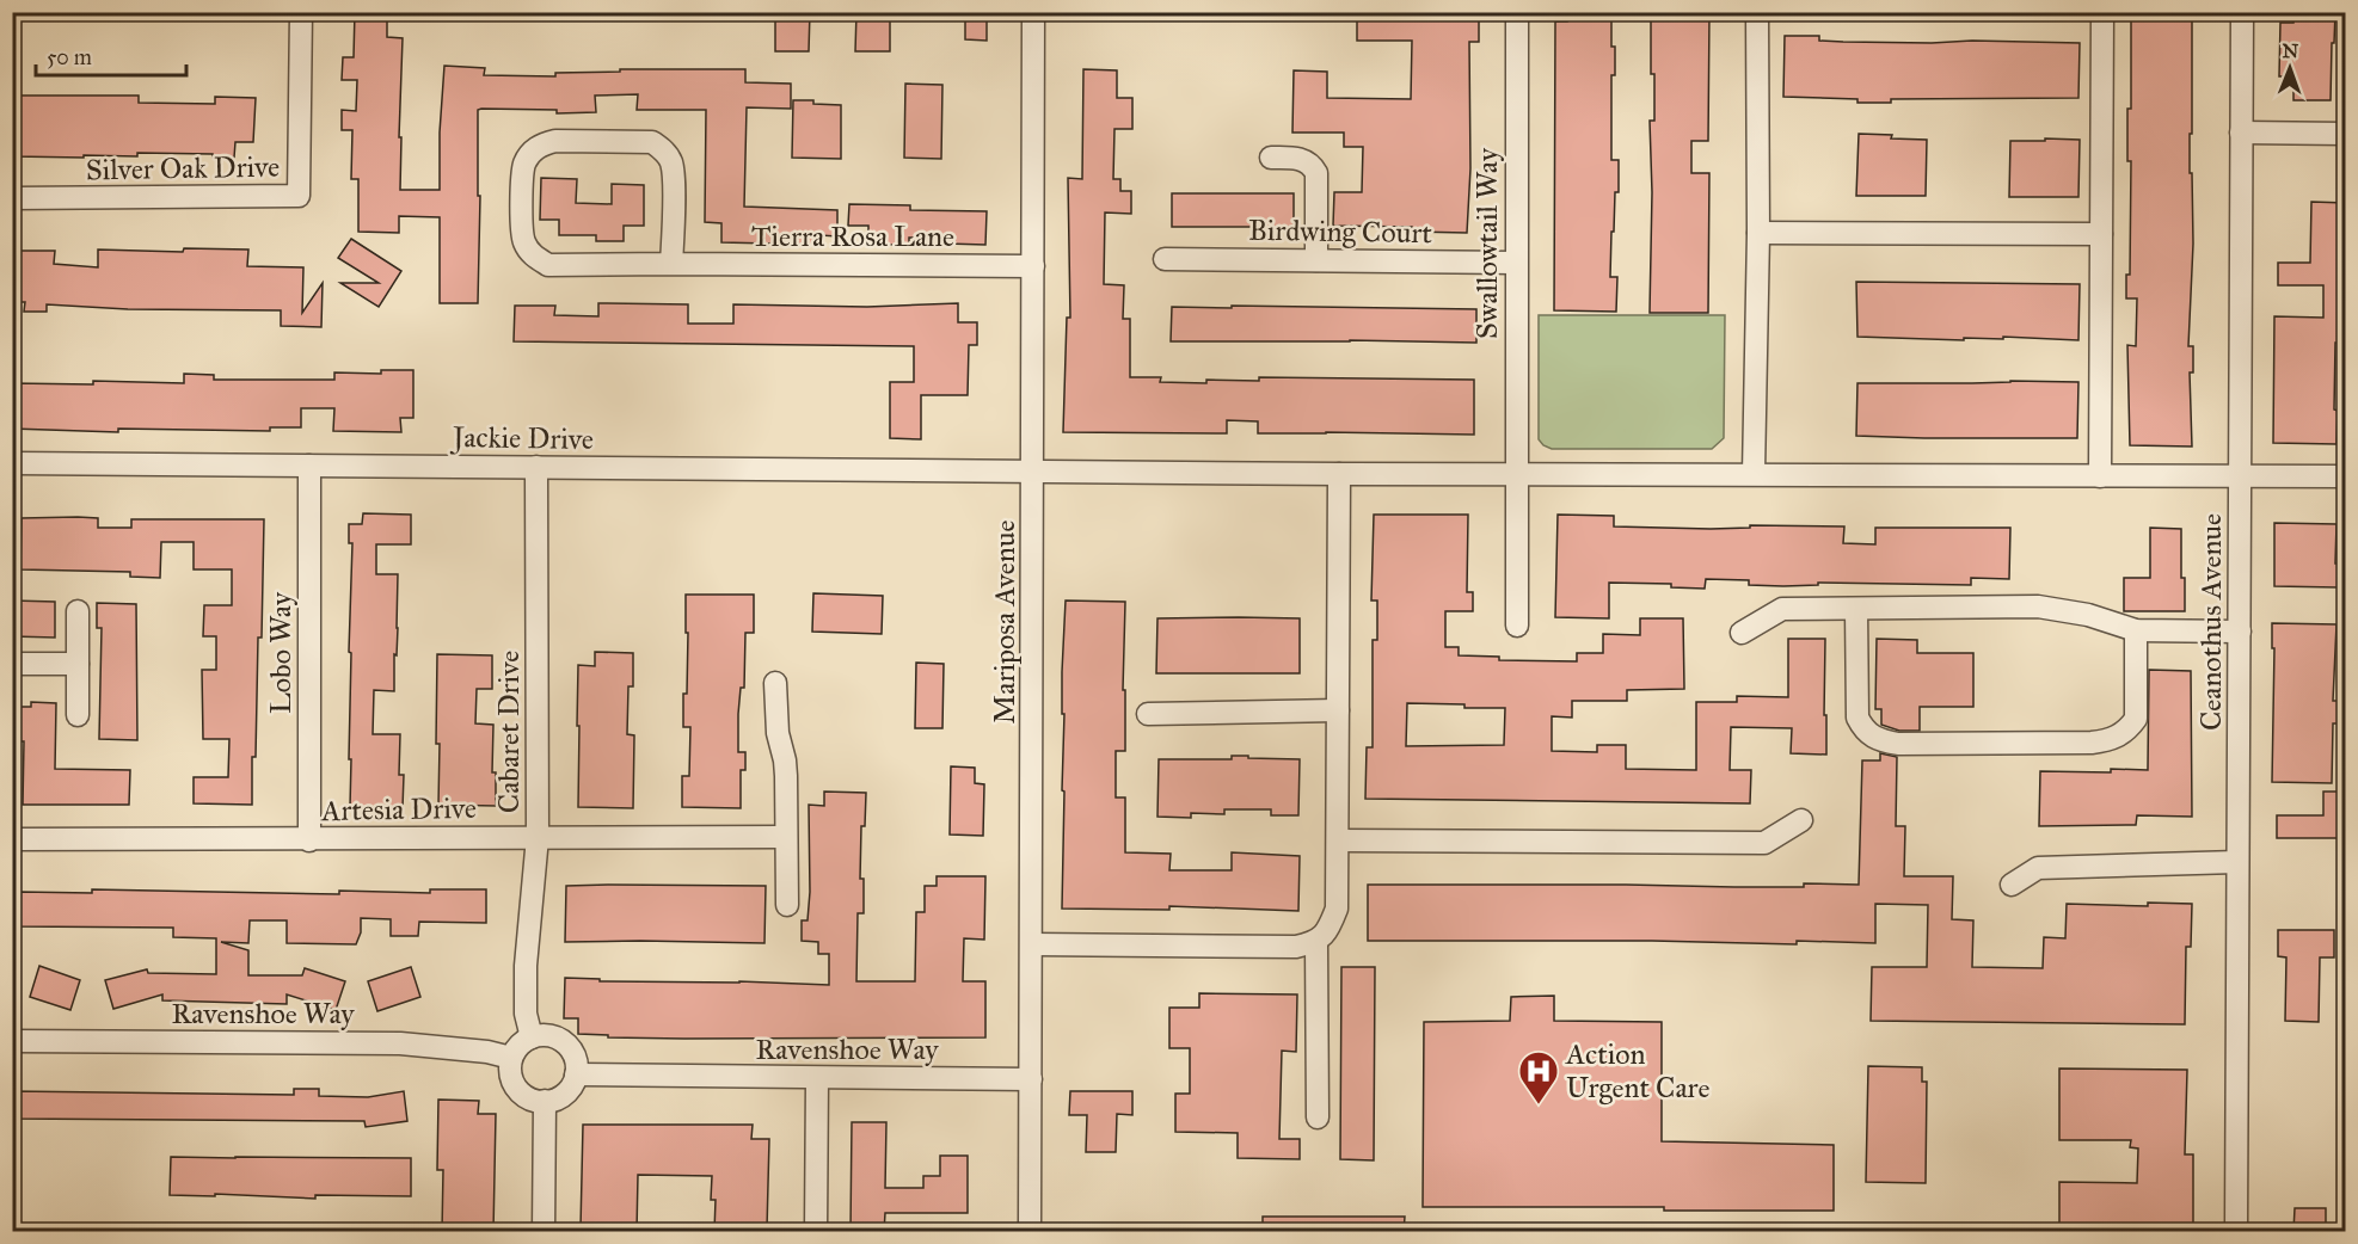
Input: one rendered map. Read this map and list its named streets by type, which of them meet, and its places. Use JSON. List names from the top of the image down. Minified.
{"streets":{"street":["Silver Oak Drive","Birdwing Court","Tierra Rosa Lane","Swallowtail Way","Jackie Drive","Mariposa Avenue","Ceanothus Avenue","Lobo Way","Cabaret Drive","Artesia Drive","Ravenshoe Way"]},"crossings":[["Birdwing Court","Swallowtail Way"],["Tierra Rosa Lane","Mariposa Avenue"],["Swallowtail Way","Jackie Drive"],["Jackie Drive","Mariposa Avenue"],["Jackie Drive","Ceanothus Avenue"],["Jackie Drive","Lobo Way"],["Jackie Drive","Cabaret Drive"],["Mariposa Avenue","Ravenshoe Way"],["Lobo Way","Artesia Drive"],["Cabaret Drive","Artesia Drive"],["Cabaret Drive","Ravenshoe Way"]],"places":{"hospital":["Action Urgent Care"]},"scale_bar":"50 m","north":"top"}
